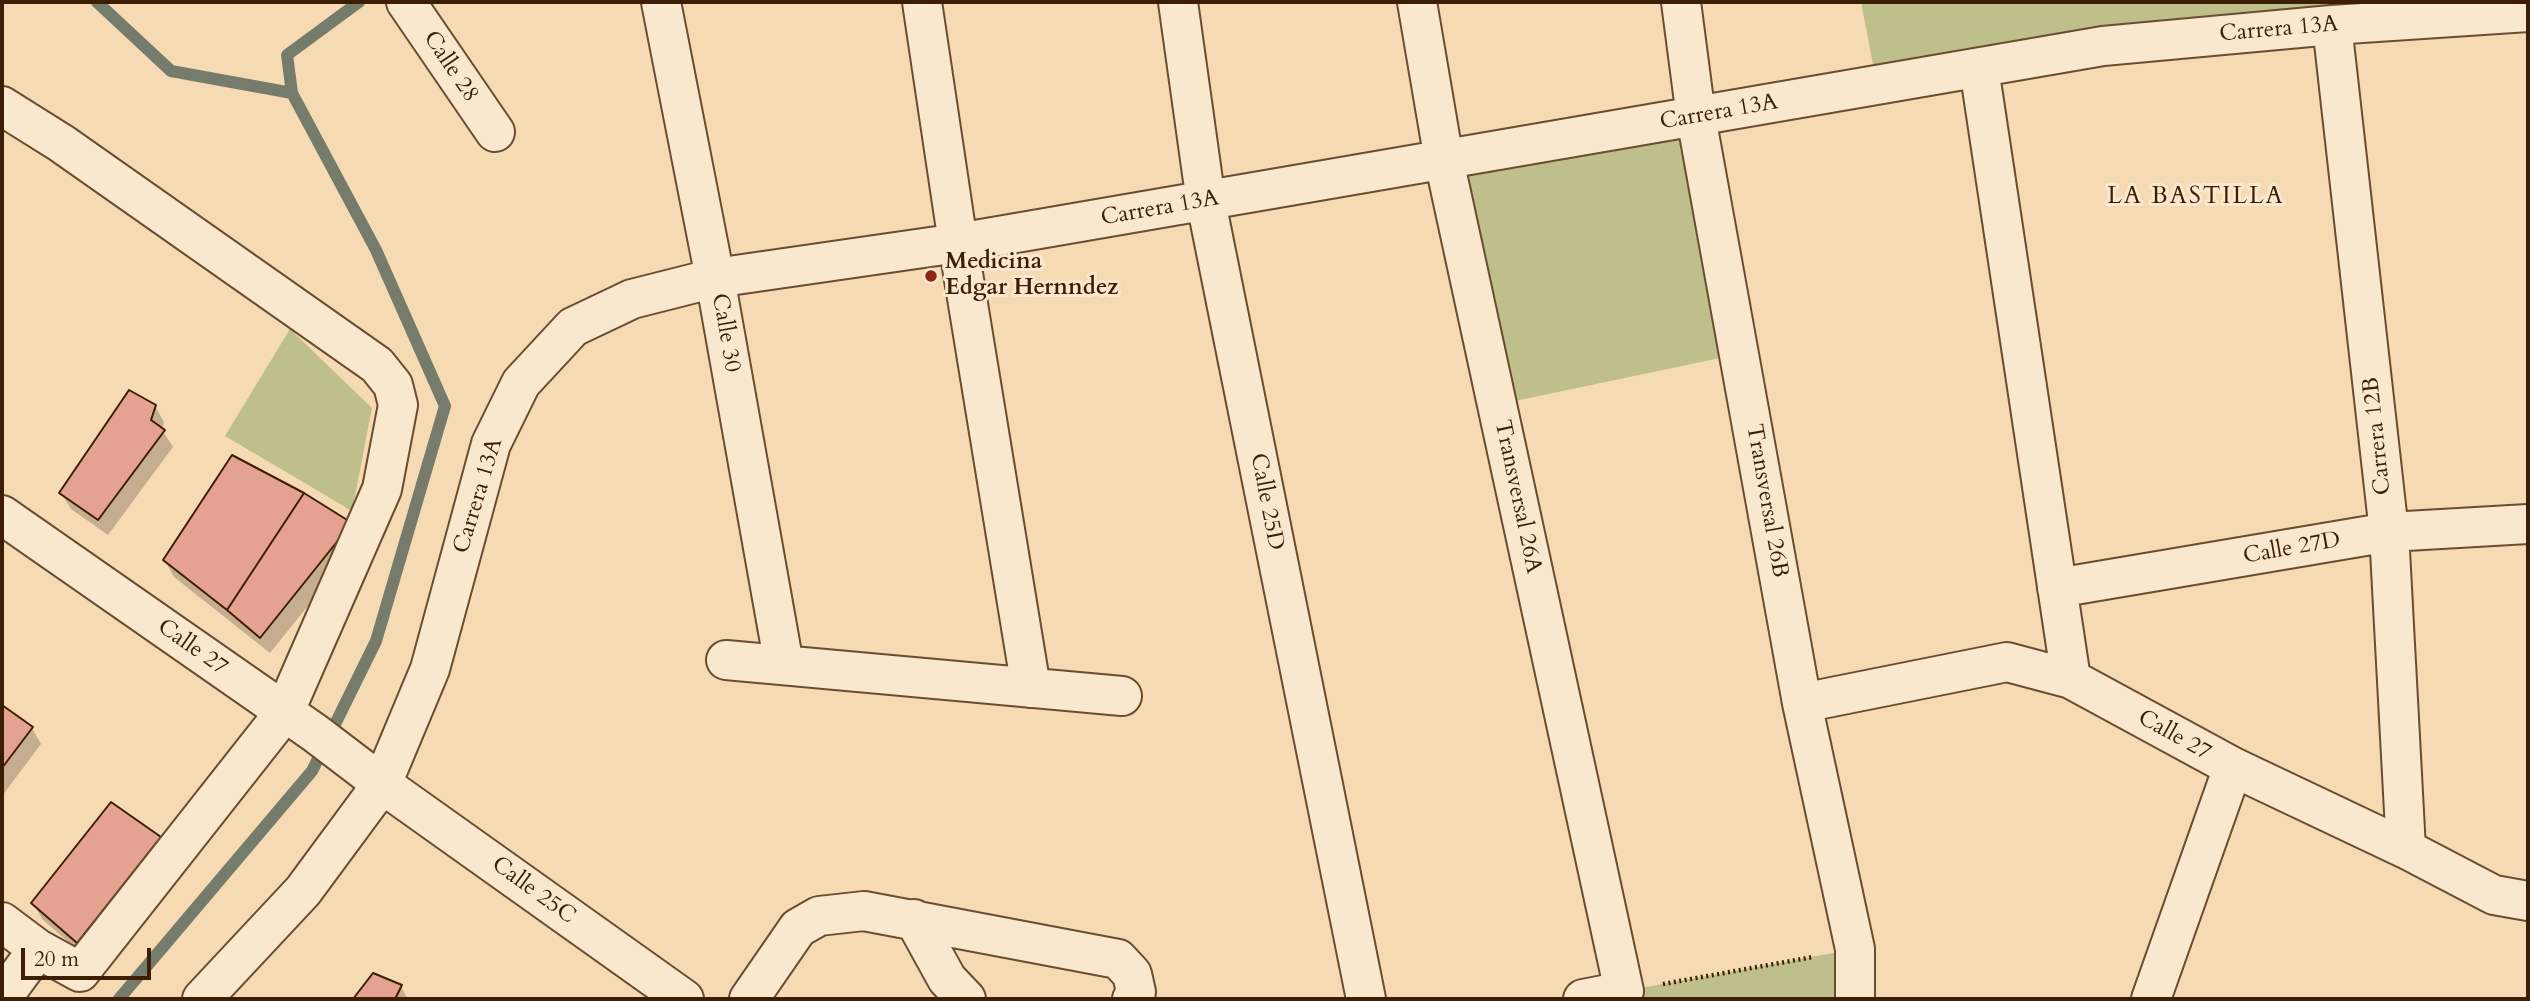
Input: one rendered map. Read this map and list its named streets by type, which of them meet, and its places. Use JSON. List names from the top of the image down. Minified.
{"streets":{"street":["Carrera 13A","Calle 28","Calle 30","Carrera 12B","Transversal 26A","Transversal 26B","Calle 25D","Calle 27D","Calle 27","Calle 25C"]},"crossings":[["Carrera 13A","Calle 30"],["Carrera 13A","Carrera 12B"],["Carrera 13A","Transversal 26A"],["Carrera 13A","Transversal 26B"],["Carrera 13A","Calle 25D"],["Carrera 13A","Calle 27"],["Carrera 13A","Calle 25C"],["Carrera 12B","Calle 27D"],["Carrera 12B","Calle 27"],["Transversal 26B","Calle 27"],["Calle 27","Calle 25C"]],"districts":["LA BASTILLA"],"places":["Medicina Edgar Hernndez"],"scale_bar":"20 m"}
